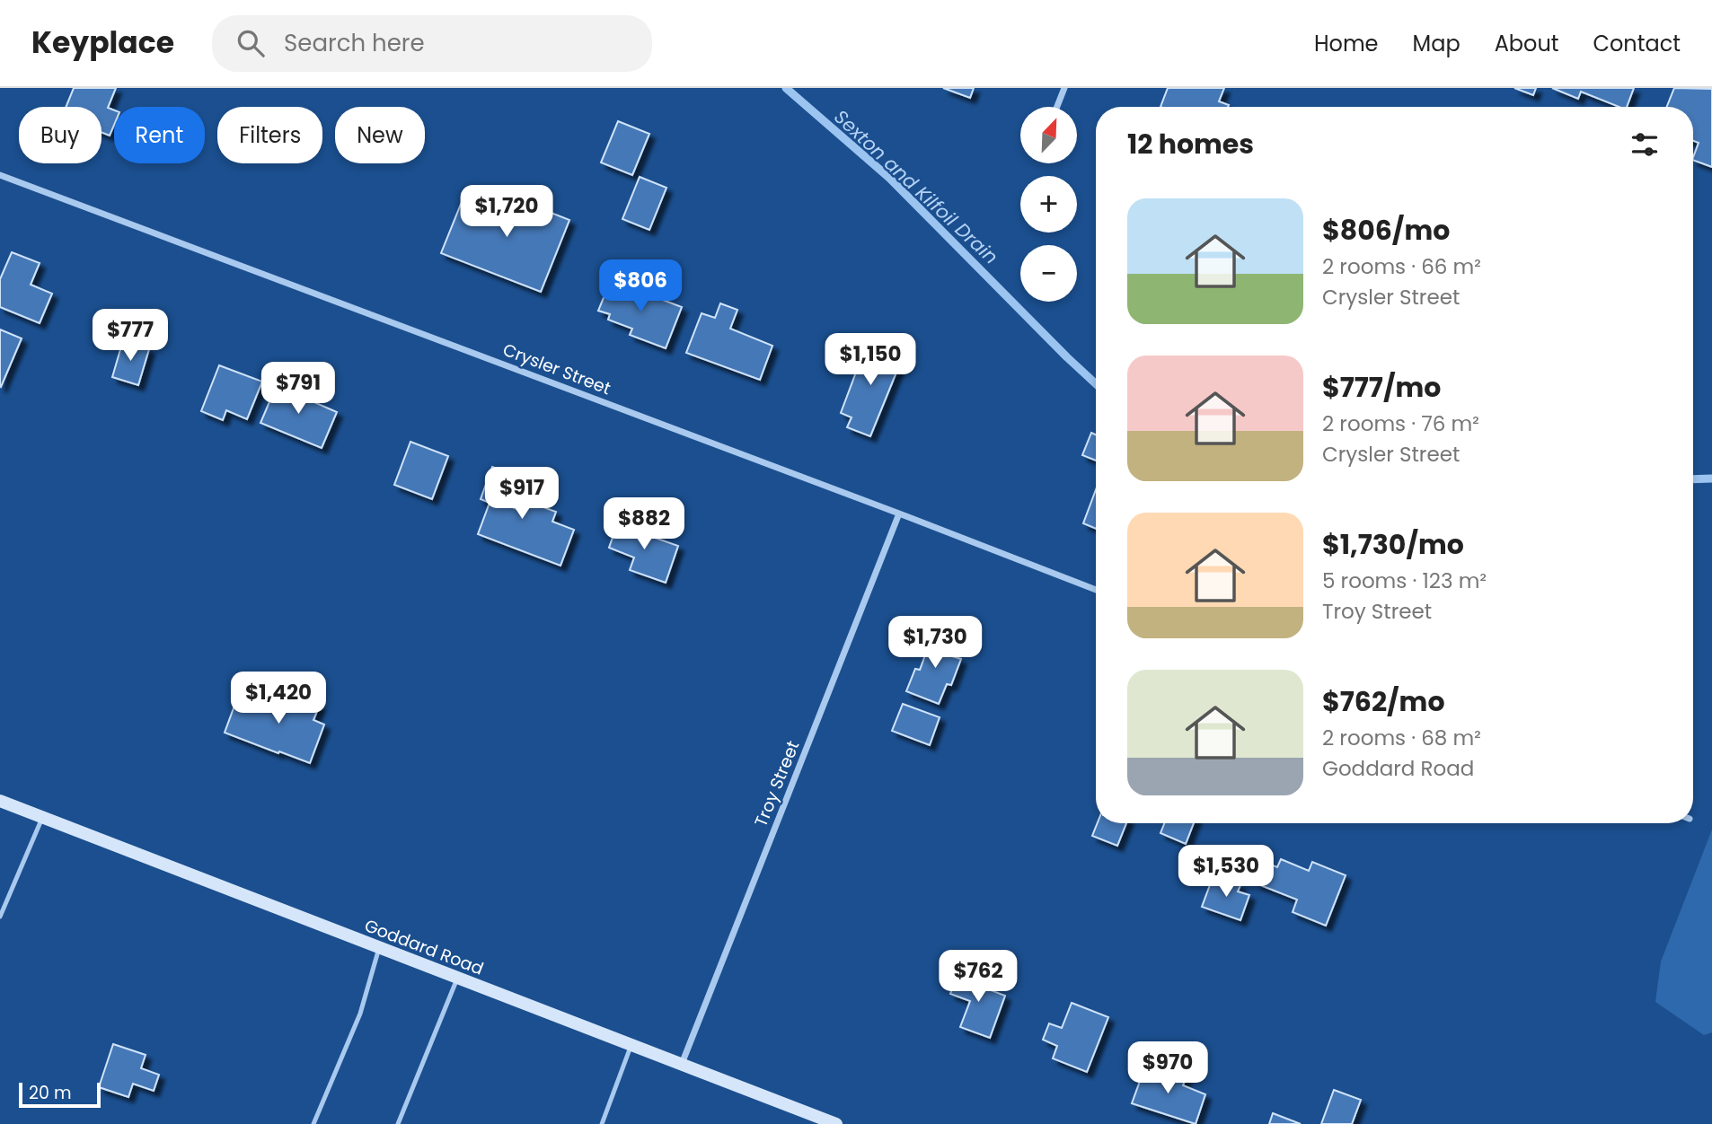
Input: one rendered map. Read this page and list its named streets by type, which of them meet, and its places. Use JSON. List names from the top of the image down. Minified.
{"streets":{"main road":["Goddard Road"],"street":["Crysler Street","Troy Street"]},"crossings":[["Crysler Street","Troy Street"],["Troy Street","Goddard Road"]],"water":["Sexton and Kilfoil Drain"],"scale_bar":"20 m","north":"top right","page":{"header":"Keyplace","search":"Search here","nav":["Home","Map","About","Contact"],"map_buttons":["+","−"],"chip":["Buy","Rent","Filters","New"],"heading":"12 homes","list":[{"name":"$806/mo","note":"2 rooms · 66 m² · Crysler Street"},{"name":"$777/mo","note":"2 rooms · 76 m² · Crysler Street"},{"name":"$1,730/mo","note":"5 rooms · 123 m² · Troy Street"},{"name":"$762/mo","note":"2 rooms · 68 m² · Goddard Road"}],"price":["$1,720","$806","$777","$1,150","$791","$917","$882","$1,730","$1,420","$1,530","$762","$970"],"scale":"20 m"}}
